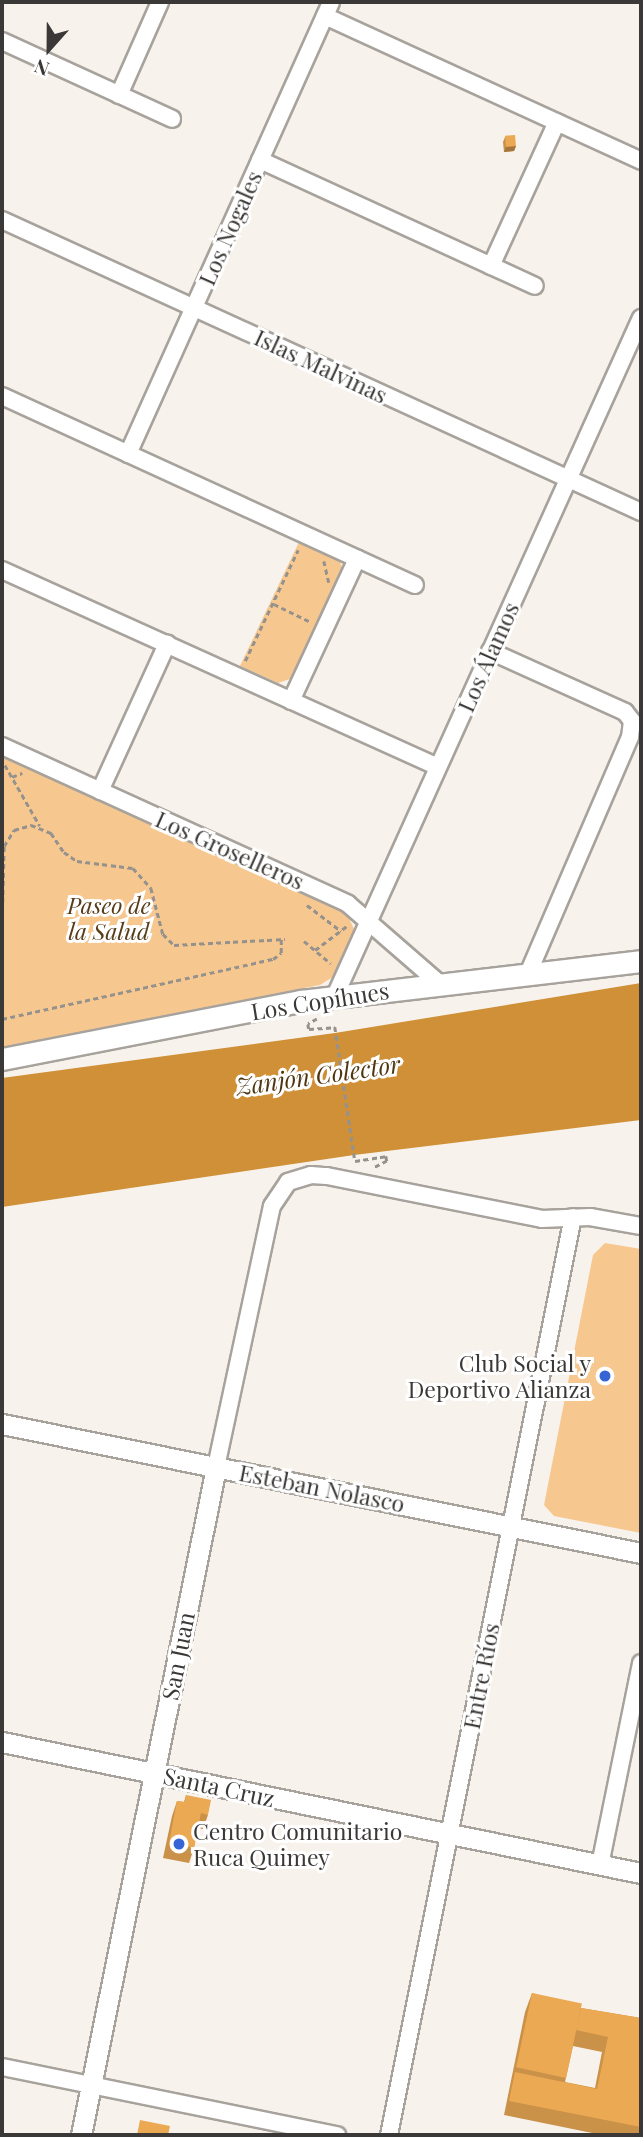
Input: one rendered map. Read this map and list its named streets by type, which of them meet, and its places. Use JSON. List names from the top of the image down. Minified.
{"streets":{"main road":["Los Copíhues"],"street":["Los Nogales","Islas Malvinas","Los Álamos","Los Groselleros","Esteban Nolasco","San Juan","Entre Ríos","Santa Cruz"]},"crossings":[["Los Nogales","Islas Malvinas"],["Islas Malvinas","Los Álamos"],["Los Álamos","Los Groselleros"],["Los Álamos","Los Copíhues"],["Los Groselleros","Los Copíhues"],["Esteban Nolasco","San Juan"],["Esteban Nolasco","Entre Ríos"],["San Juan","Entre Ríos"],["San Juan","Santa Cruz"],["Entre Ríos","Santa Cruz"]],"water":["Zanjón Colector"],"parks":["Paseo de la Salud"],"places":["Club Social y Deportivo Alianza","Centro Comunitario Ruca Quimey"],"north":"bottom"}
